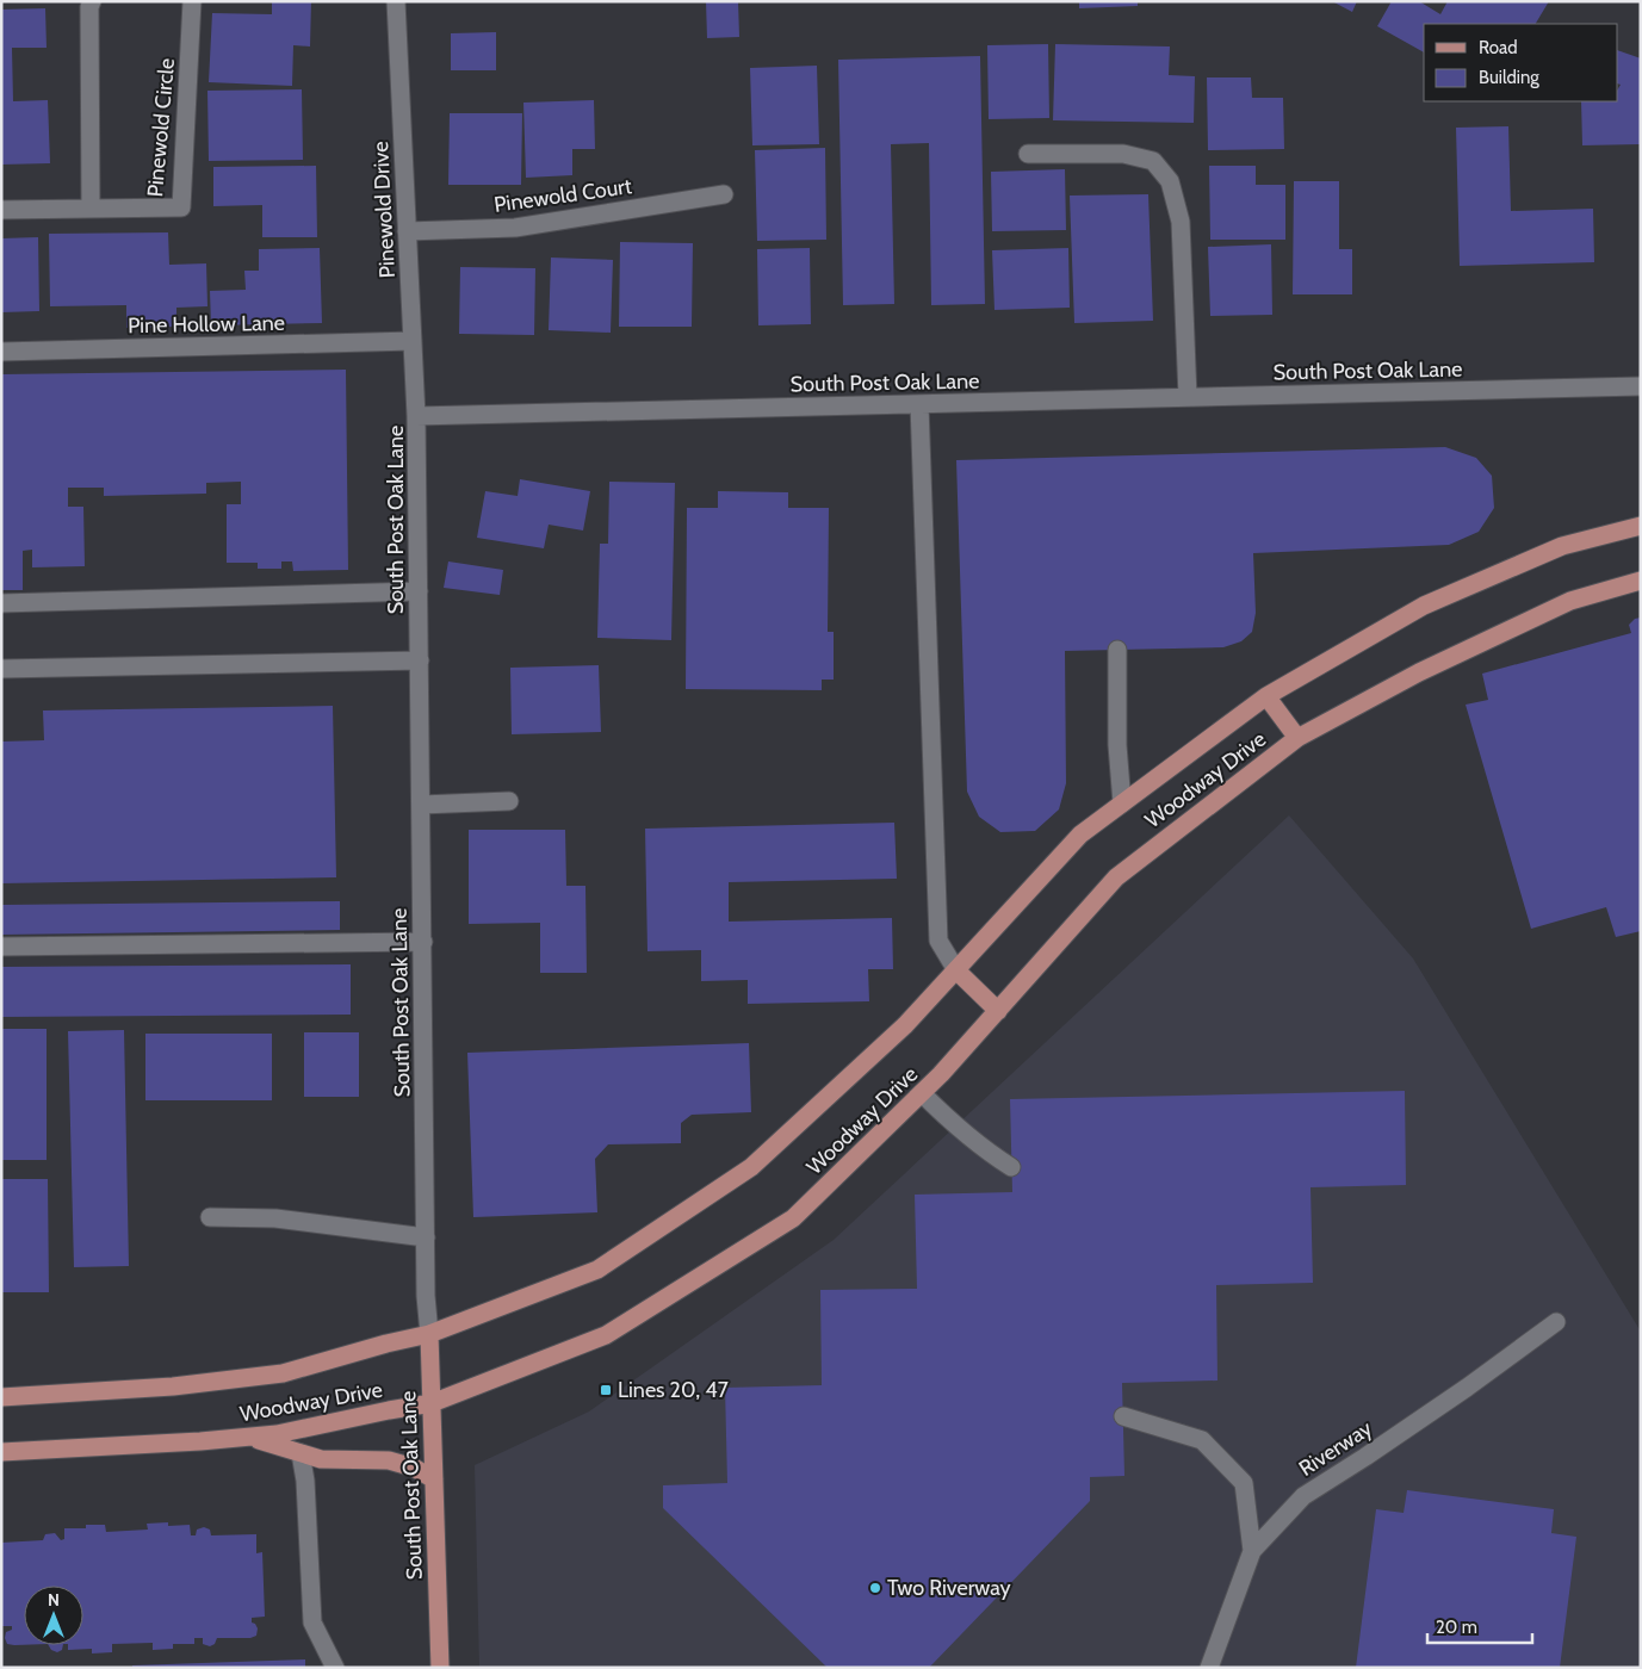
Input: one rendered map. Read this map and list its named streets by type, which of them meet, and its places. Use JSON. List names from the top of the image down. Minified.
{"streets":{"main road":["South Post Oak Lane","Woodway Drive"],"street":["Pinewold Circle","Pinewold Court","Pinewold Drive","Pine Hollow Lane","Riverway"]},"crossings":[["Pinewold Court","Pinewold Drive"],["Pinewold Drive","Pine Hollow Lane"],["Pinewold Drive","South Post Oak Lane"],["South Post Oak Lane","Woodway Drive"]],"places":{"transit":["Lines 20, 47"],"other":["Two Riverway"]},"legend":["Road","Building"],"scale_bar":"20 m","north":"top"}
